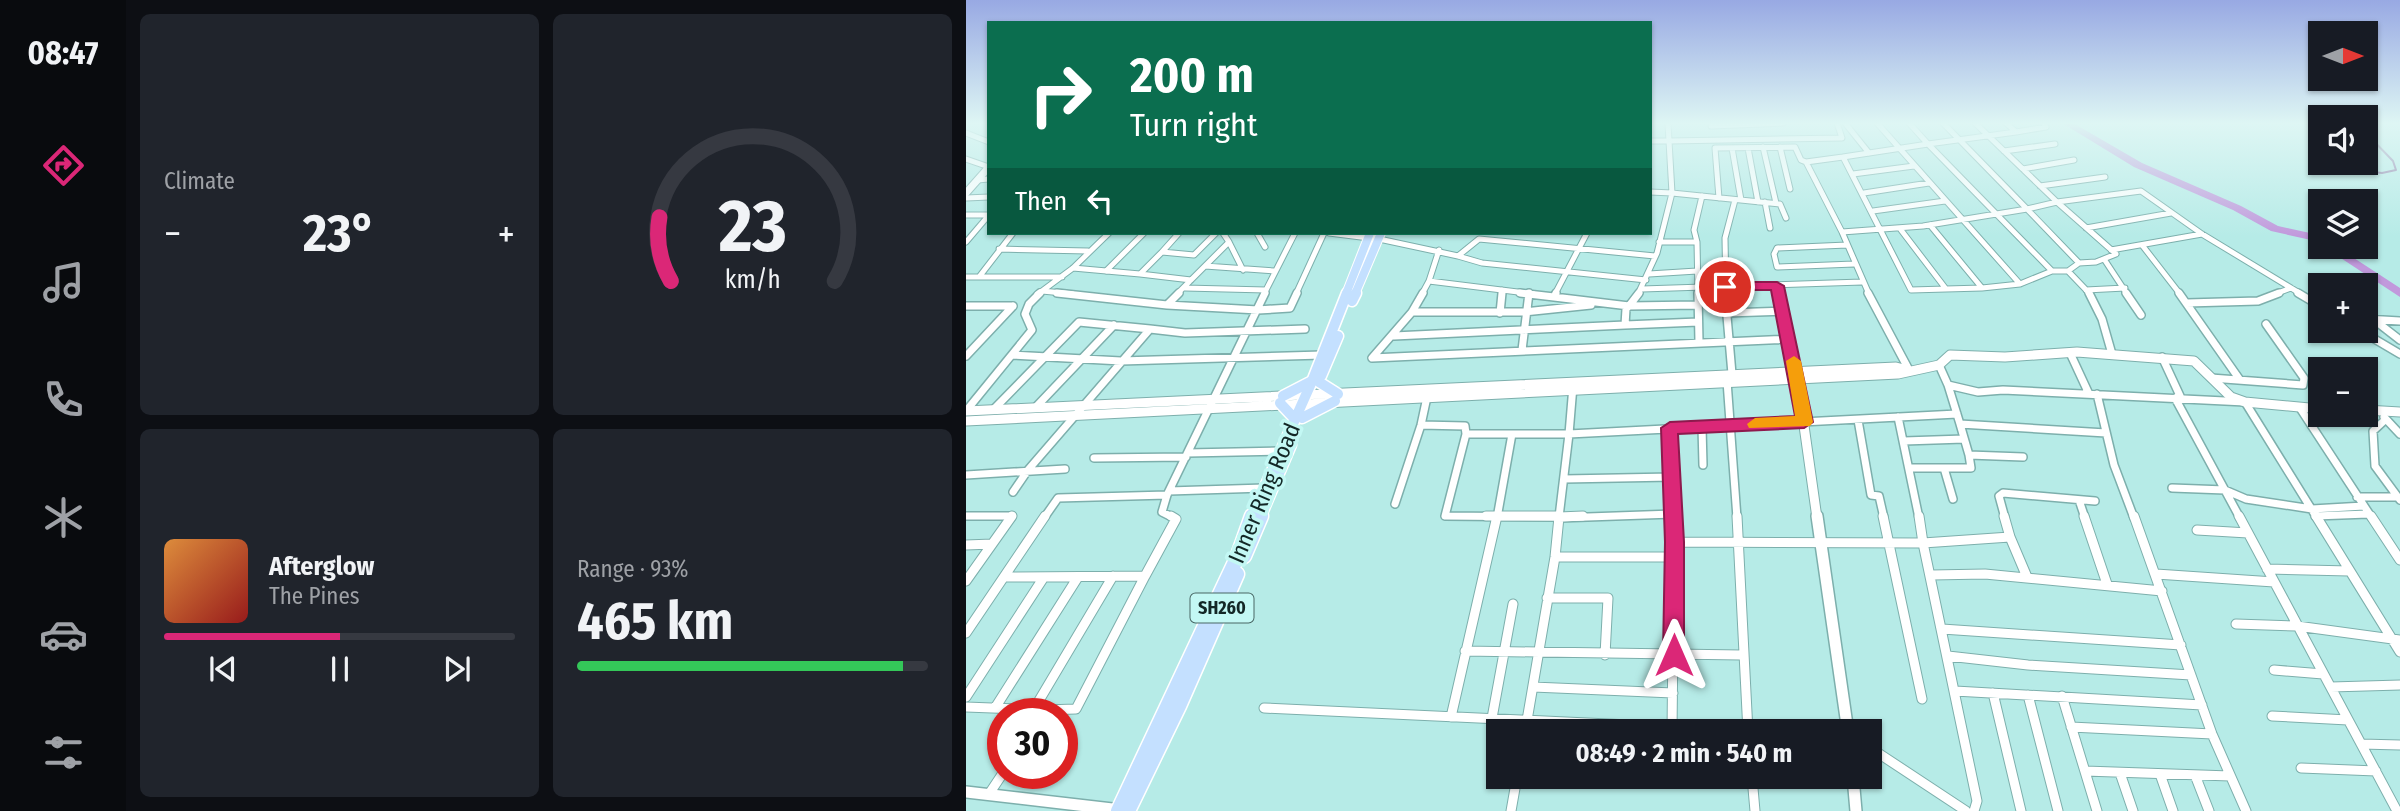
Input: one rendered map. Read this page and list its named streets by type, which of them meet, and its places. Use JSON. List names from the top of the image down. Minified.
{"streets":{"highway":["Inner Ring Road","SH260"]},"north":"right","page":{"tabs":"08:47","tile":["Climate",["Range · 93%","465 km"]],"map_buttons":["+","−"],"turn":["200 m","Turn right"],"then":"Then","heat":["−","23°","+"],"song":["Afterglow","The Pines"],"limit":"30","trip":"08:49 · 2 min · 540 m","gauge":["23","km/h"]}}
